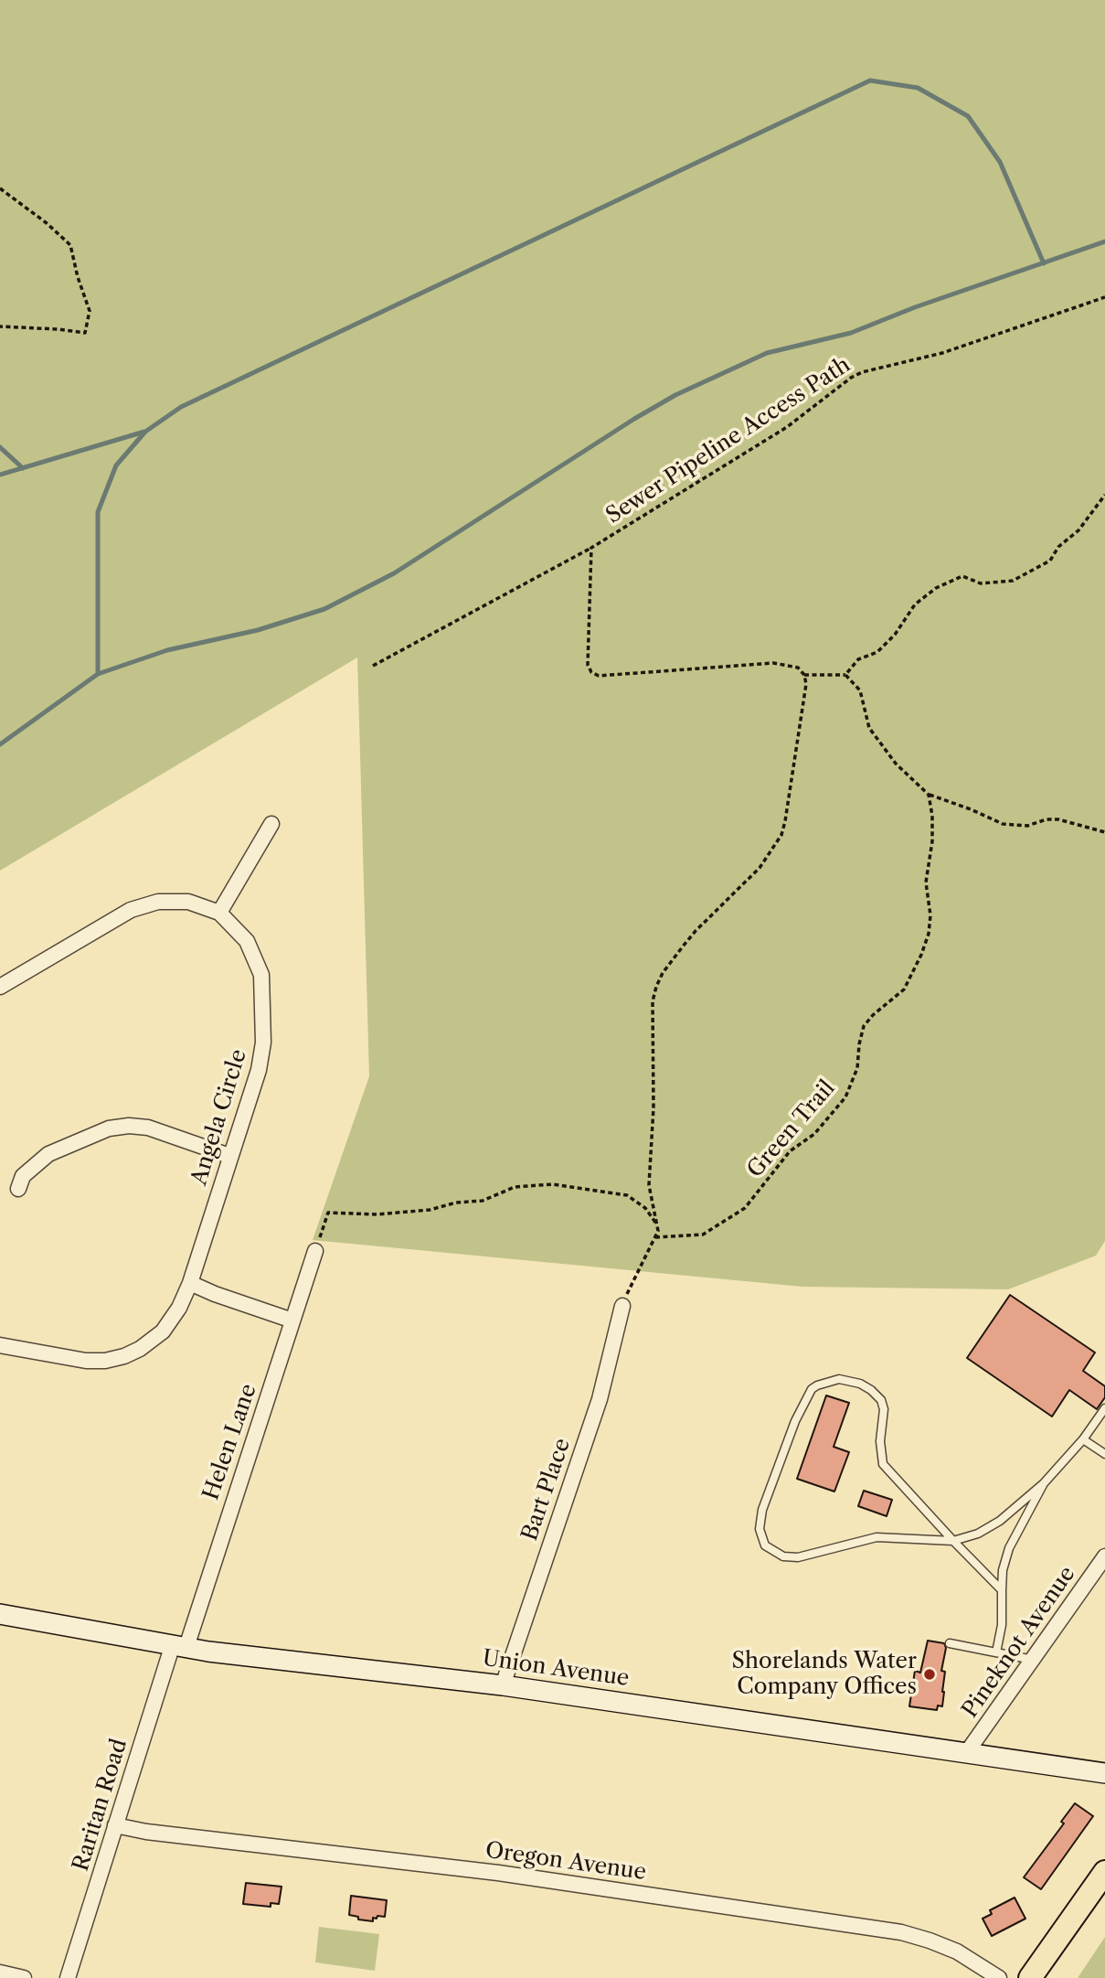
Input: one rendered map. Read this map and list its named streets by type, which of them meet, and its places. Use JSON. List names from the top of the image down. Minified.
{"streets":{"street":["Angela Circle","Helen Lane","Bart Place","Pineknot Avenue","Union Avenue","Raritan Road","Oregon Avenue"],"path":["Sewer Pipeline Access Path","Green Trail"]},"crossings":[["Helen Lane","Union Avenue"],["Helen Lane","Raritan Road"],["Bart Place","Union Avenue"],["Pineknot Avenue","Union Avenue"],["Union Avenue","Raritan Road"],["Raritan Road","Oregon Avenue"]],"places":["Shorelands Water Company Offices"]}
